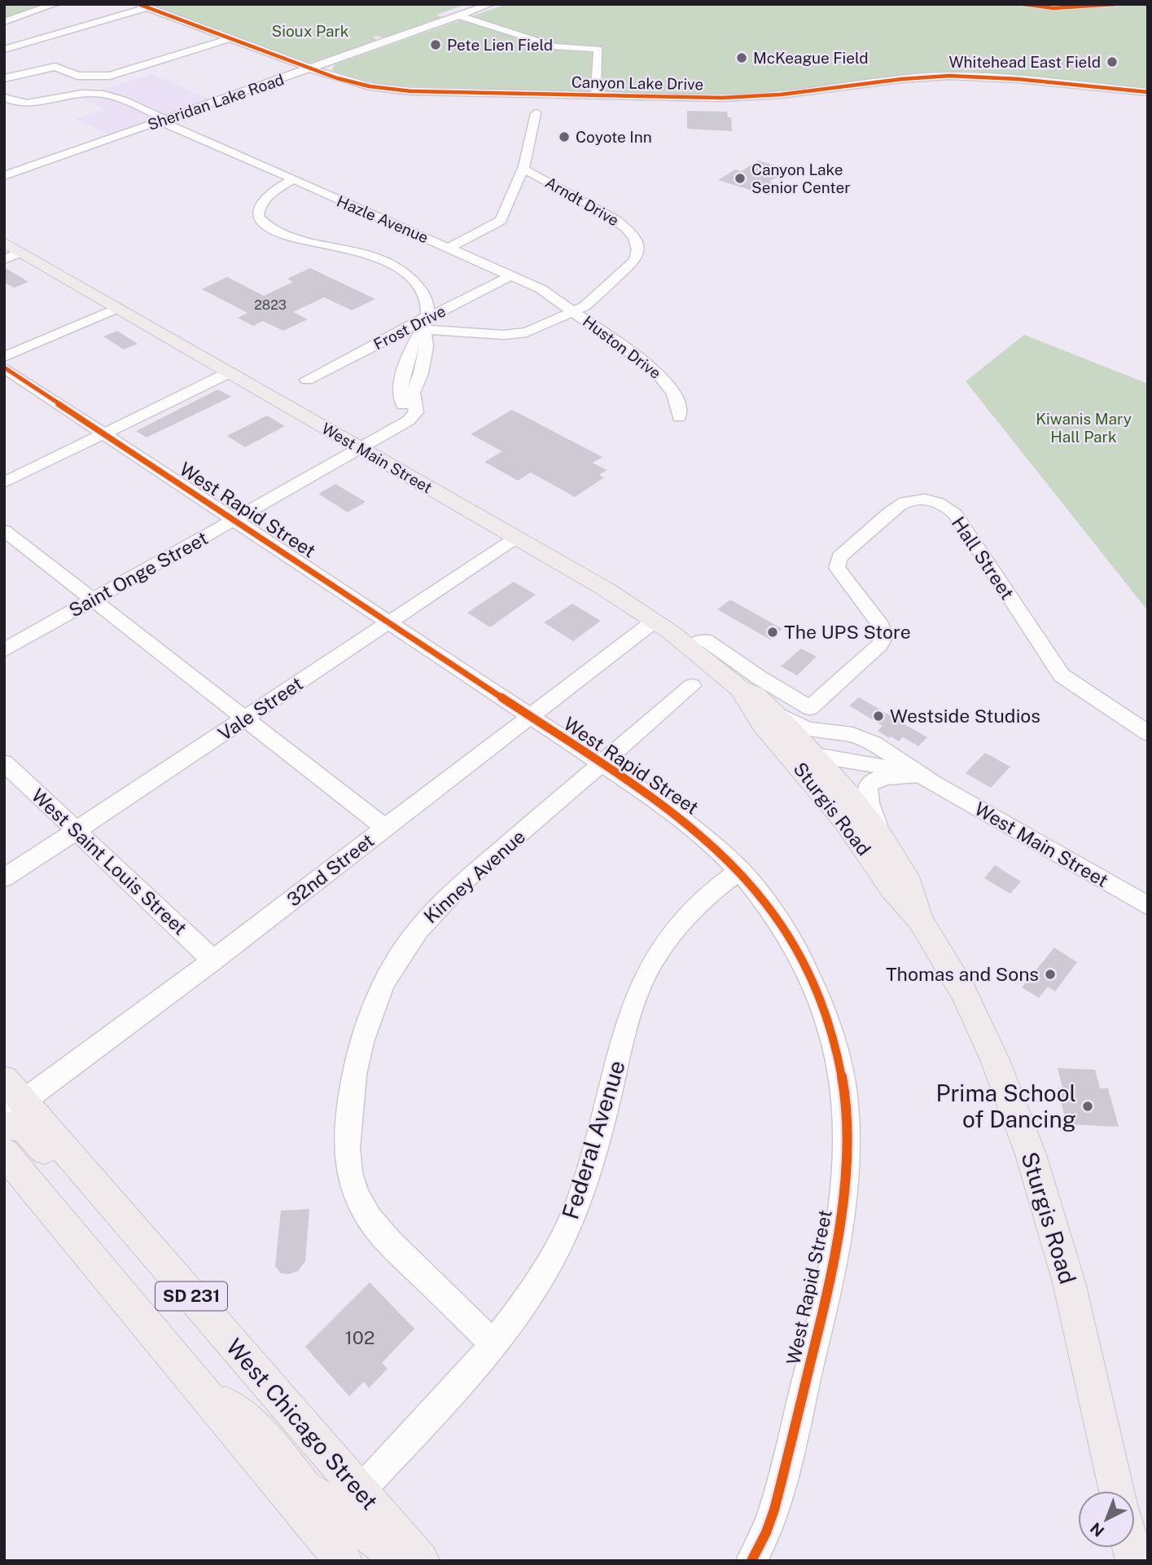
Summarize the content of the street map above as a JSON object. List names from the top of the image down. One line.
{"streets":{"main road":["West Main Street","Sturgis Road","SD 231","West Chicago Street"],"street":["Canyon Lake Drive","Sheridan Lake Road","Arndt Drive","Hazle Avenue","Frost Drive","Huston Drive","West Rapid Street","Hall Street","Saint Onge Street","Vale Street","West Saint Louis Street","32nd Street","Kinney Avenue","Federal Avenue"]},"crossings":[["Canyon Lake Drive","Sheridan Lake Road"],["Sheridan Lake Road","Hazle Avenue"],["Arndt Drive","Hazle Avenue"],["Arndt Drive","Huston Drive"],["Hazle Avenue","Frost Drive"],["Hazle Avenue","Huston Drive"],["Frost Drive","Saint Onge Street"],["West Main Street","Hall Street"],["West Main Street","Saint Onge Street"],["West Main Street","Vale Street"],["West Main Street","Sturgis Road"],["West Main Street","32nd Street"],["West Rapid Street","Saint Onge Street"],["West Rapid Street","Vale Street"],["West Rapid Street","32nd Street"],["West Rapid Street","Kinney Avenue"],["West Rapid Street","Federal Avenue"],["Vale Street","West Saint Louis Street"],["West Saint Louis Street","32nd Street"],["32nd Street","West Chicago Street"],["Kinney Avenue","Federal Avenue"],["Federal Avenue","SD 231"],["Federal Avenue","West Chicago Street"]],"parks":["Sioux Park","Kiwanis Mary Hall Park"],"places":["Pete Lien Field","McKeague Field","Whitehead East Field","Coyote Inn","Canyon Lake Senior Center","The UPS Store","Westside Studios","Thomas and Sons","Prima School of Dancing"],"house_numbers":["2823","102"],"north":"bottom left"}
